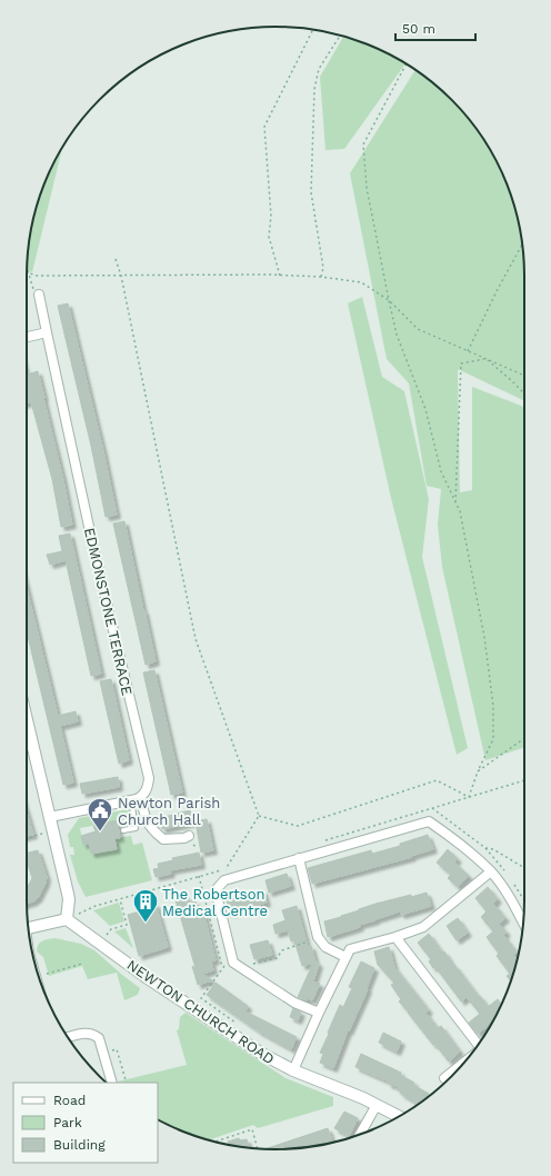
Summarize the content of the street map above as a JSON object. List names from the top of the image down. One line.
{"streets":{"street":["EDMONSTONE TERRACE","NEWTON CHURCH ROAD"]},"places":{"public building":["Newton Parish Church Hall"],"building":["The Robertson Medical Centre"]},"legend":["Road","Park","Building"],"scale_bar":"50 m"}
